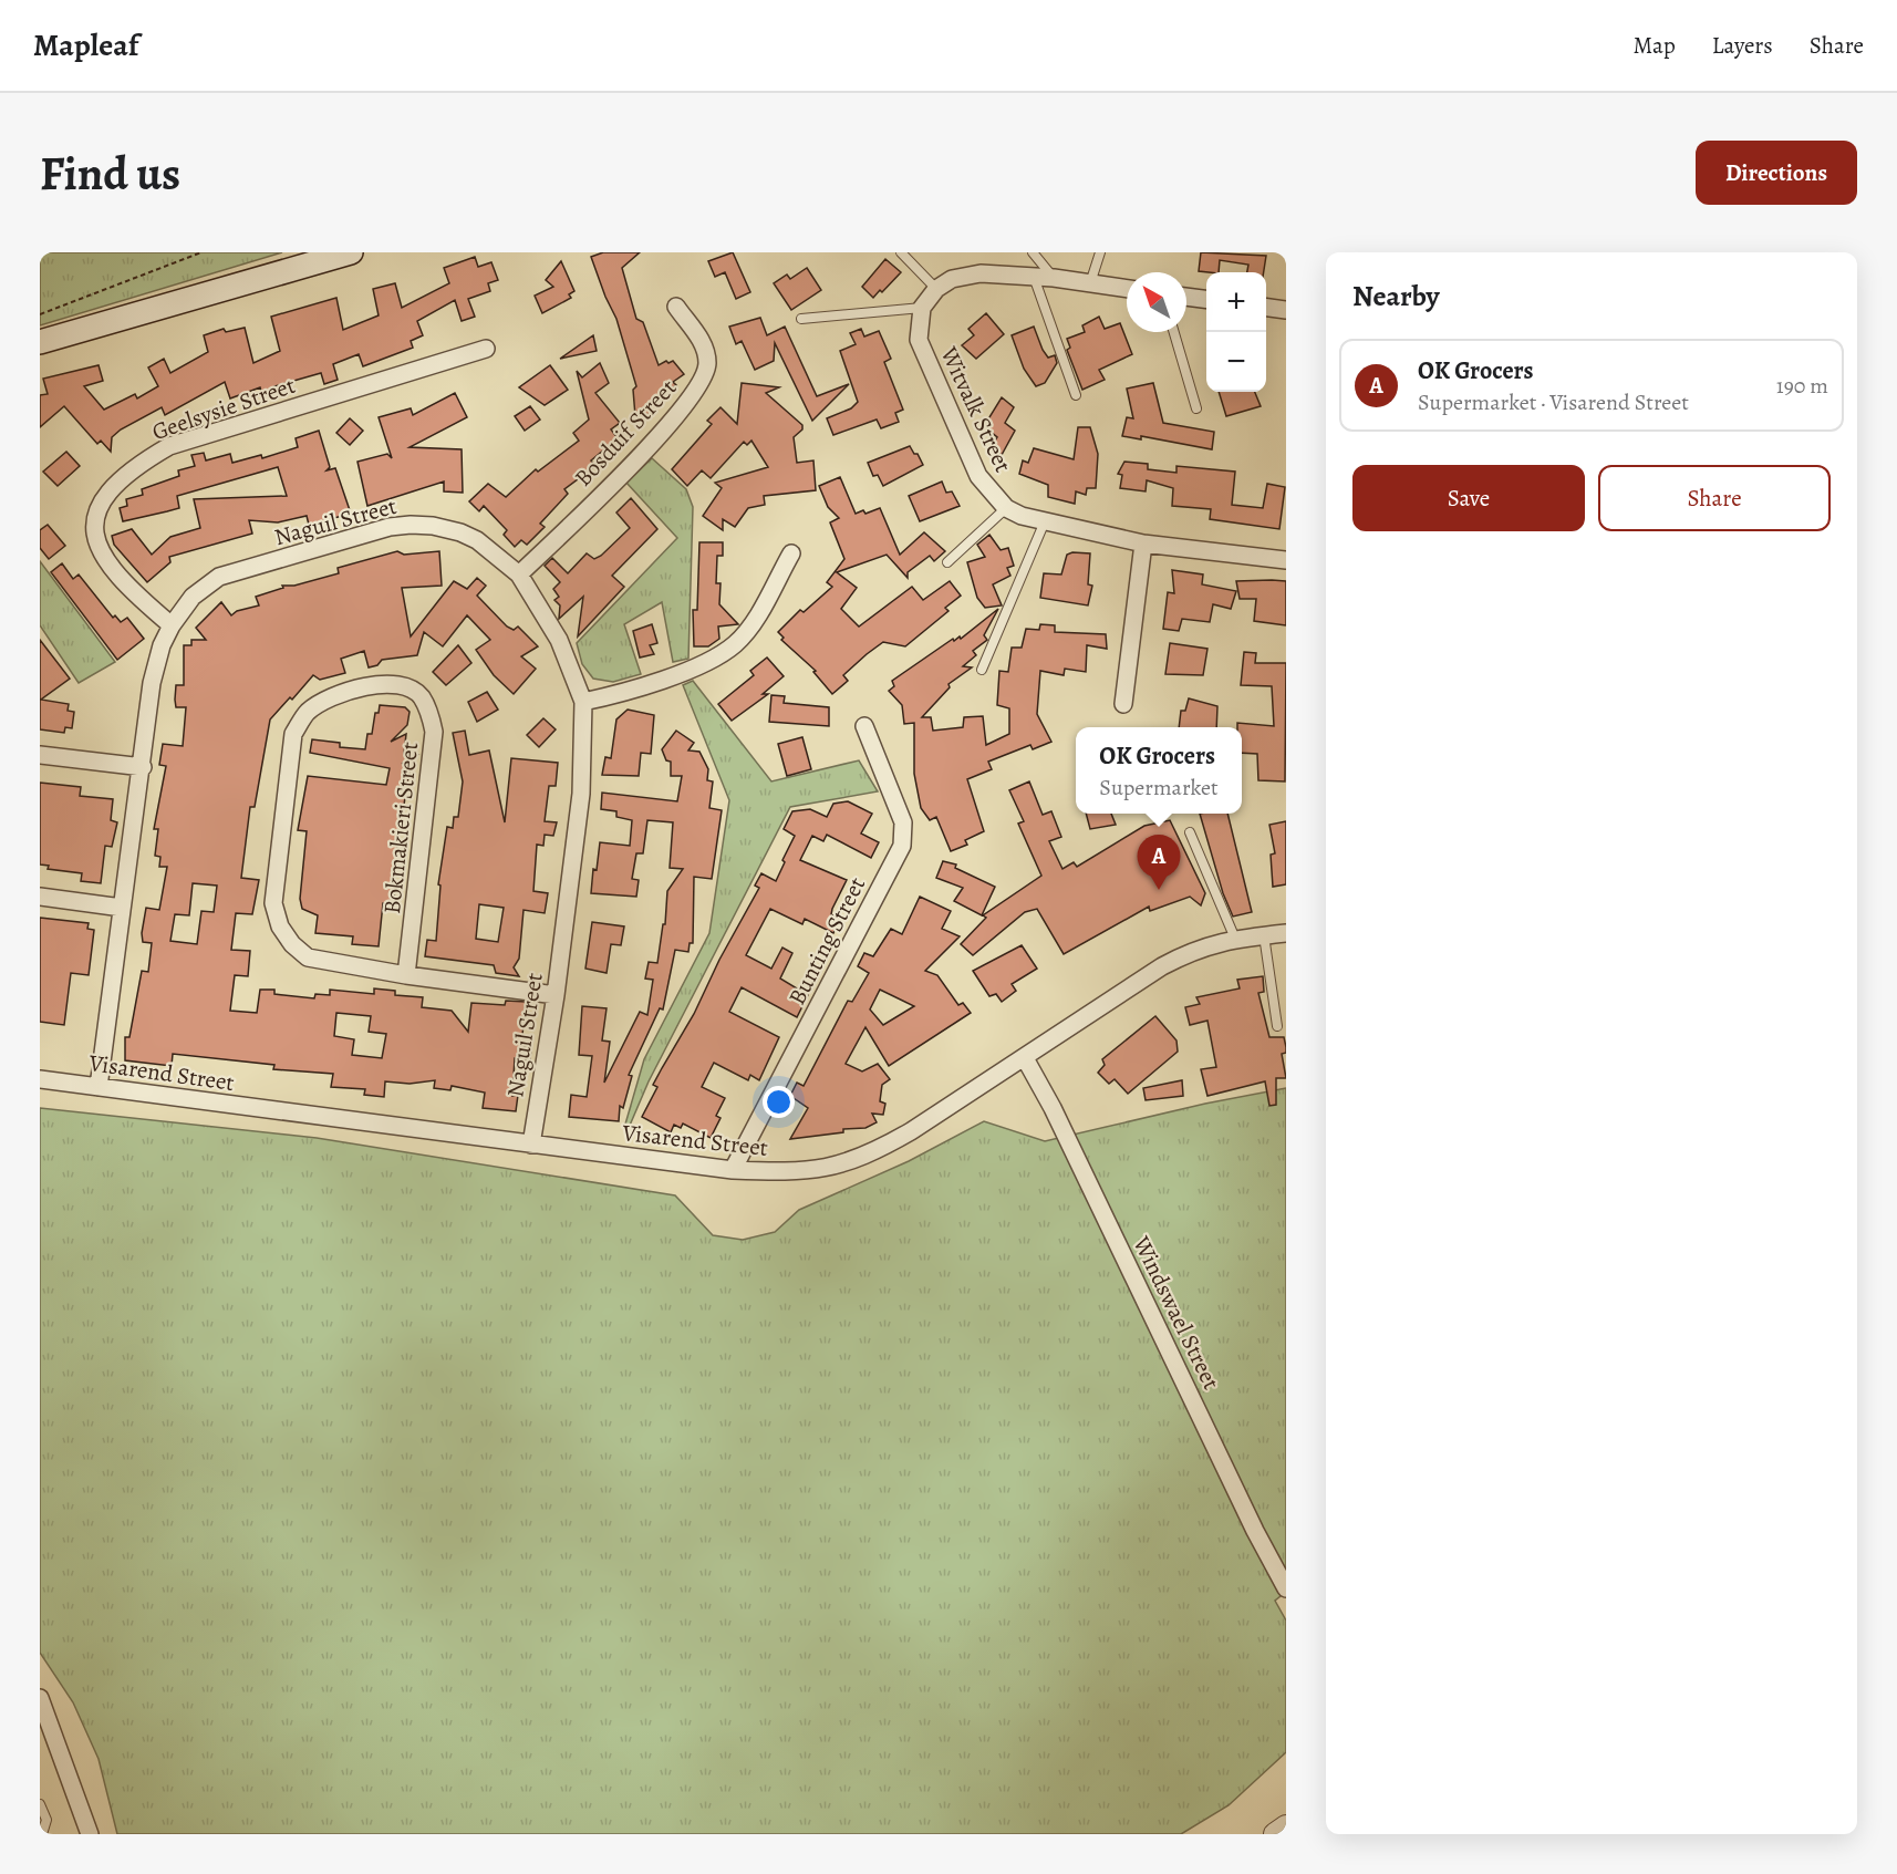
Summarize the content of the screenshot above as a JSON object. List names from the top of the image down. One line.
{"streets":{"street":["Geelsysie Street","Witvalk Street","Bosduif Street","Naguil Street","Bokmakieri Street","Bunting Street","Visarend Street","Windswael Street"]},"crossings":[["Geelsysie Street","Naguil Street"],["Bosduif Street","Naguil Street"],["Naguil Street","Bokmakieri Street"],["Naguil Street","Visarend Street"],["Bunting Street","Visarend Street"],["Visarend Street","Windswael Street"]],"north":"top left","page":{"header":"Mapleaf","nav":["Map","Layers","Share"],"buttons":["Directions",["Save","Share"]],"title":"Find us","heading":"Nearby","map_buttons":["+","−"],"list":[{"mark":"A","name":"OK Grocers","note":"Supermarket · Visarend Street","value":"190 m"}],"popup":["OK Grocers","Supermarket"],"pins":"A"}}
